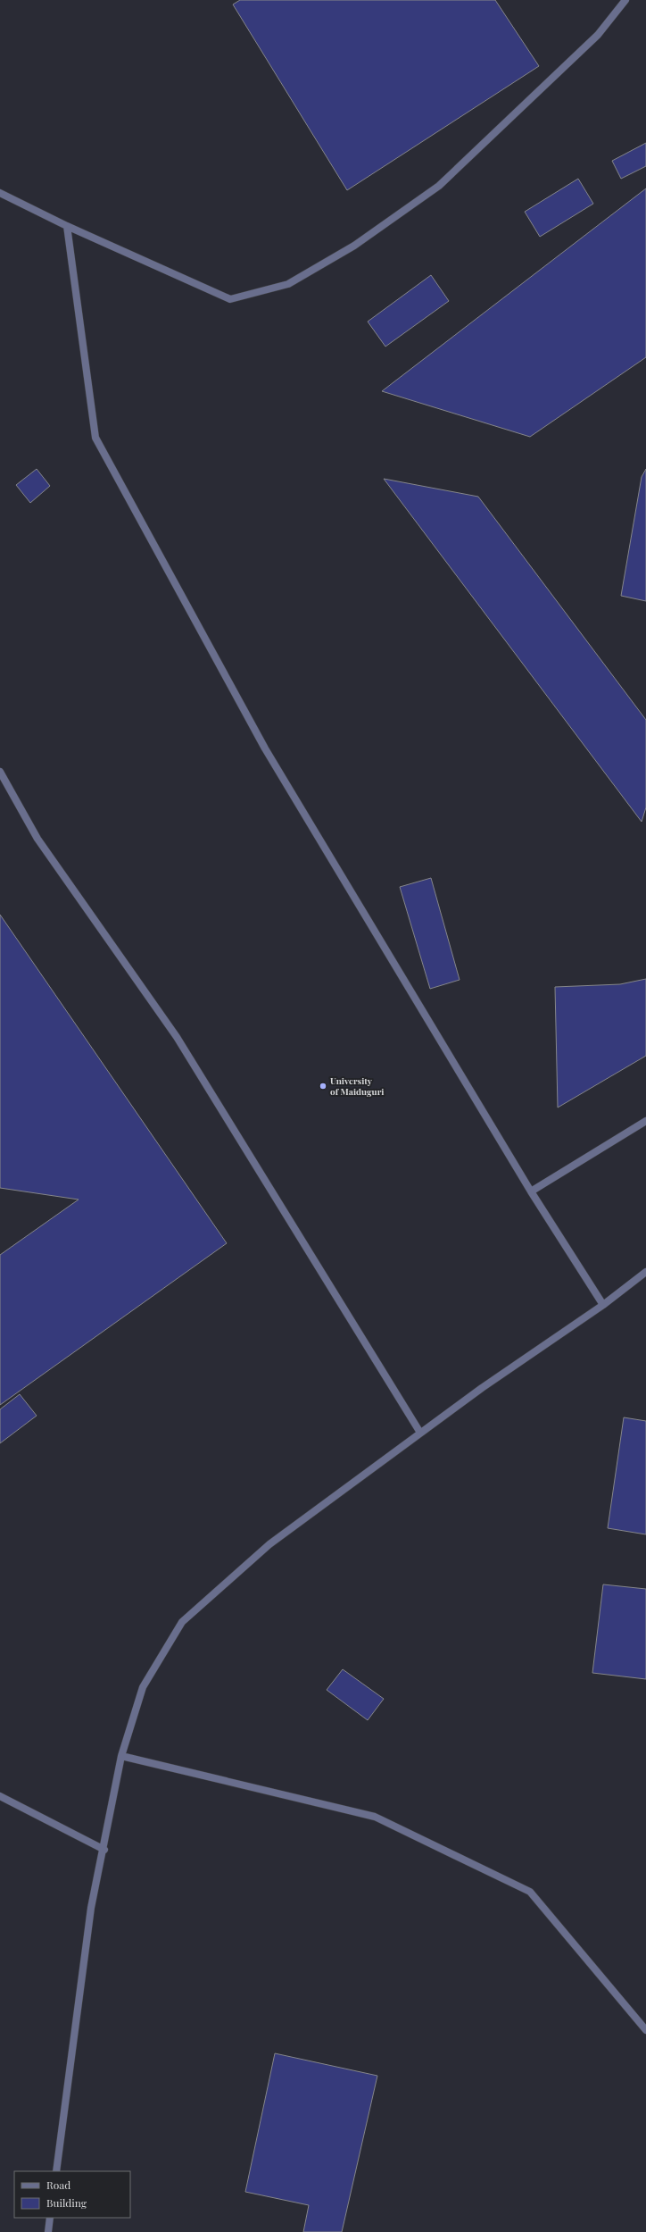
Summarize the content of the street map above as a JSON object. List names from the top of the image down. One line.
{"places":["University of Maiduguri"],"legend":["Road","Building"]}
